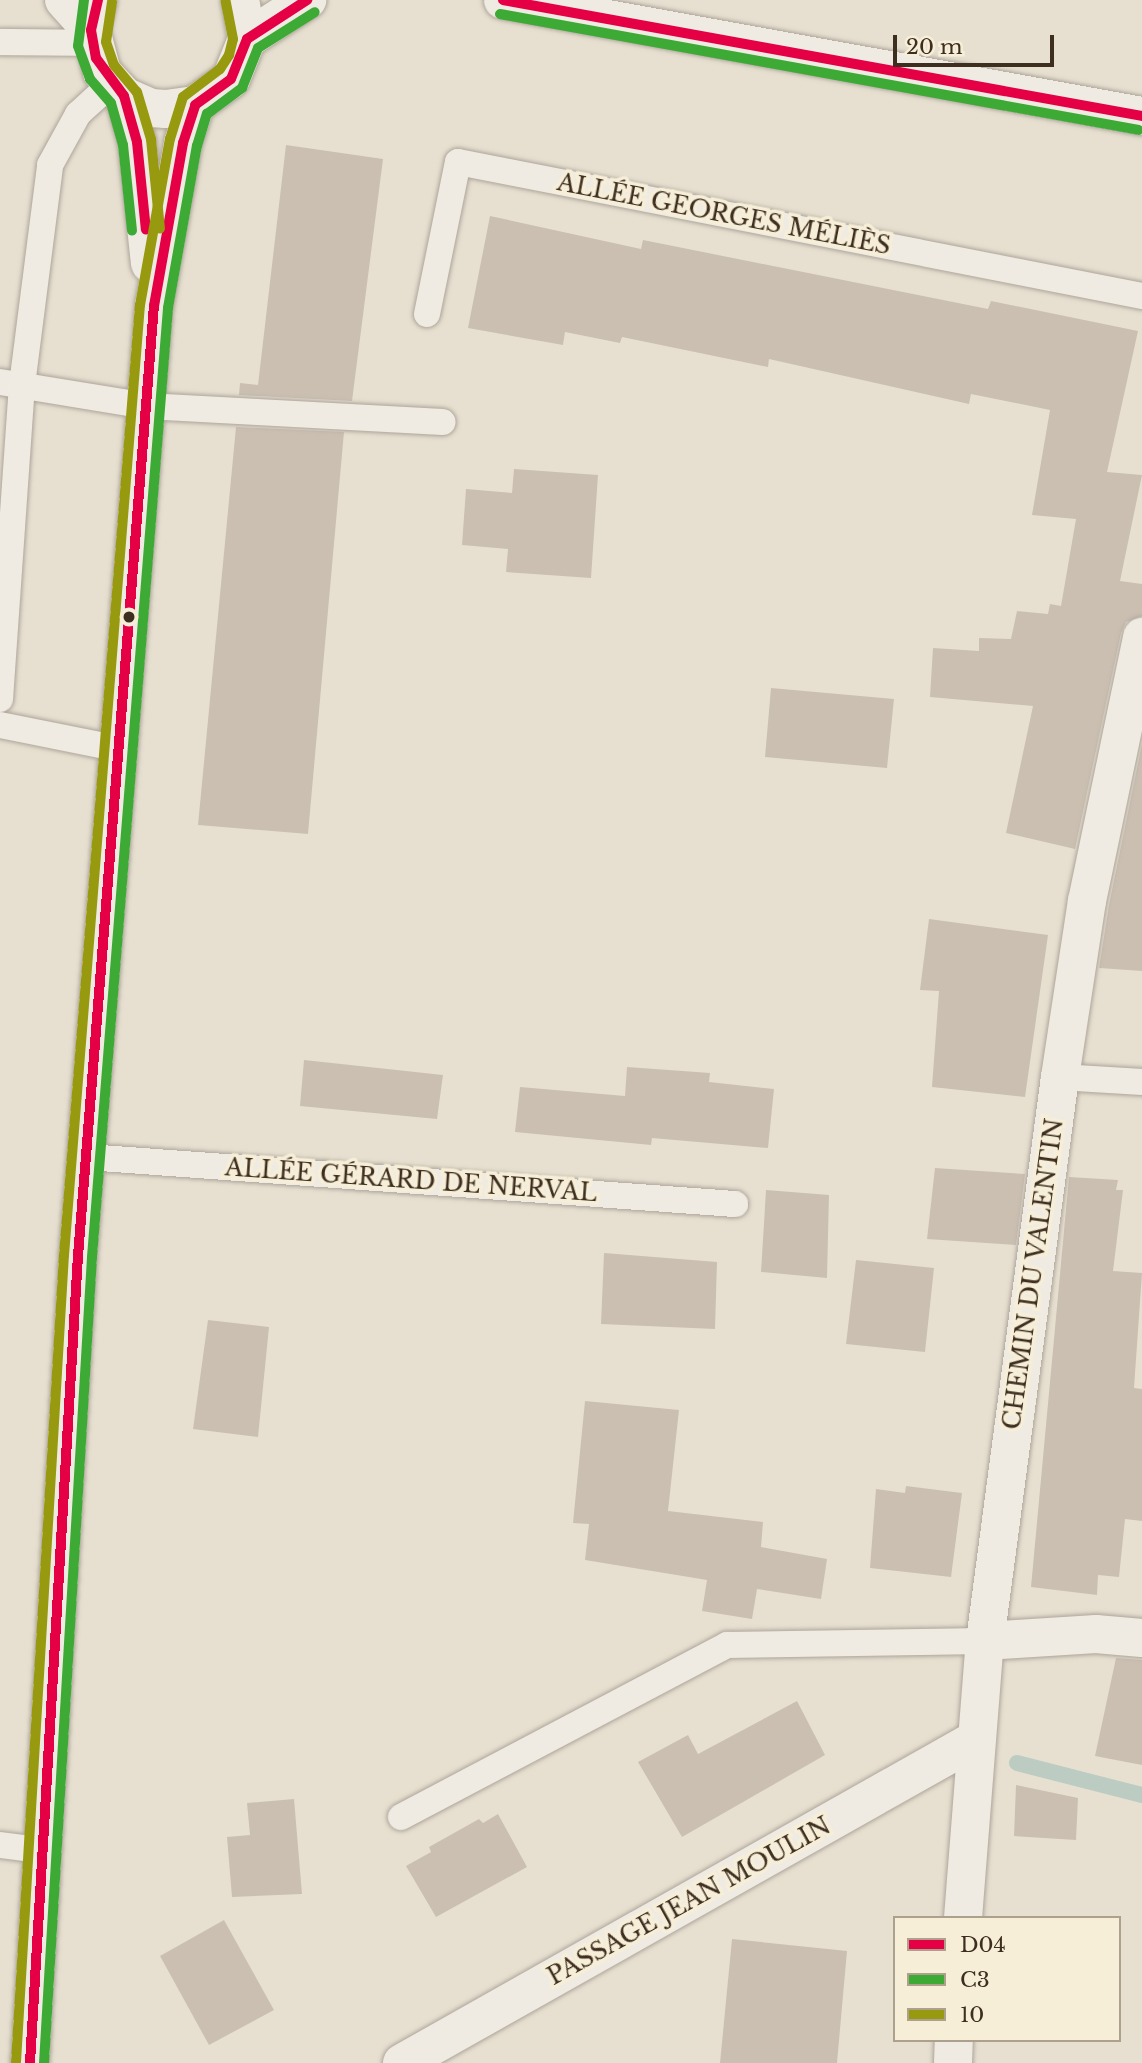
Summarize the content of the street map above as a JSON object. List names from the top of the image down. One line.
{"streets":{"street":["CHEMIN DU VALENTIN","PASSAGE JEAN MOULIN"],"lane":["ALLÉE GEORGES MÉLIÈS","ALLÉE GÉRARD DE NERVAL"]},"crossings":[["CHEMIN DU VALENTIN","PASSAGE JEAN MOULIN"]],"lines":["transit line D04","transit line C3","transit line 10"],"legend":["D04","C3","10"],"scale_bar":"20 m"}
